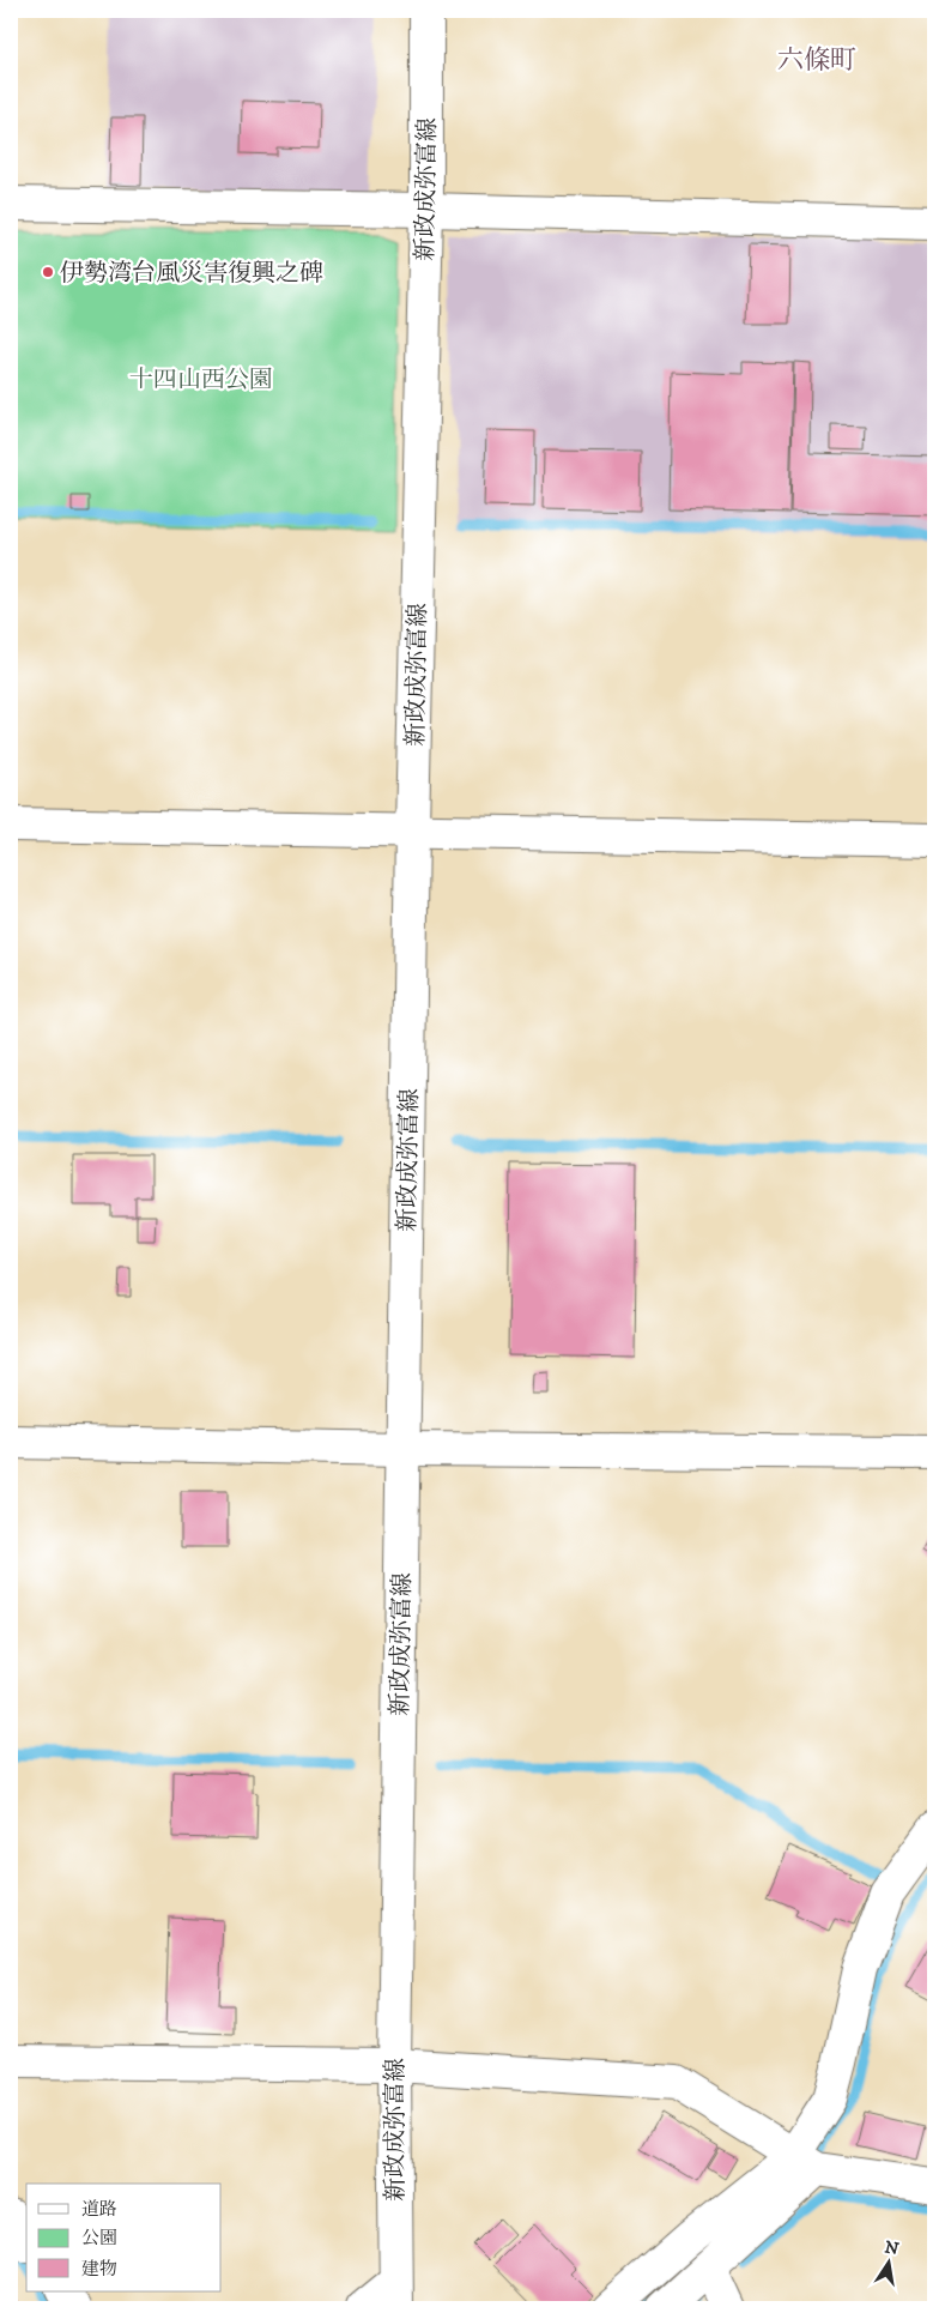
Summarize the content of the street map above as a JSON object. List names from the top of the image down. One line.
{"streets":{"street":["新政成弥富線"]},"districts":["六條町"],"parks":["十四山西公園"],"places":["伊勢湾台風災害復興之碑"],"legend":["道路","公園","建物"],"north":"top"}
